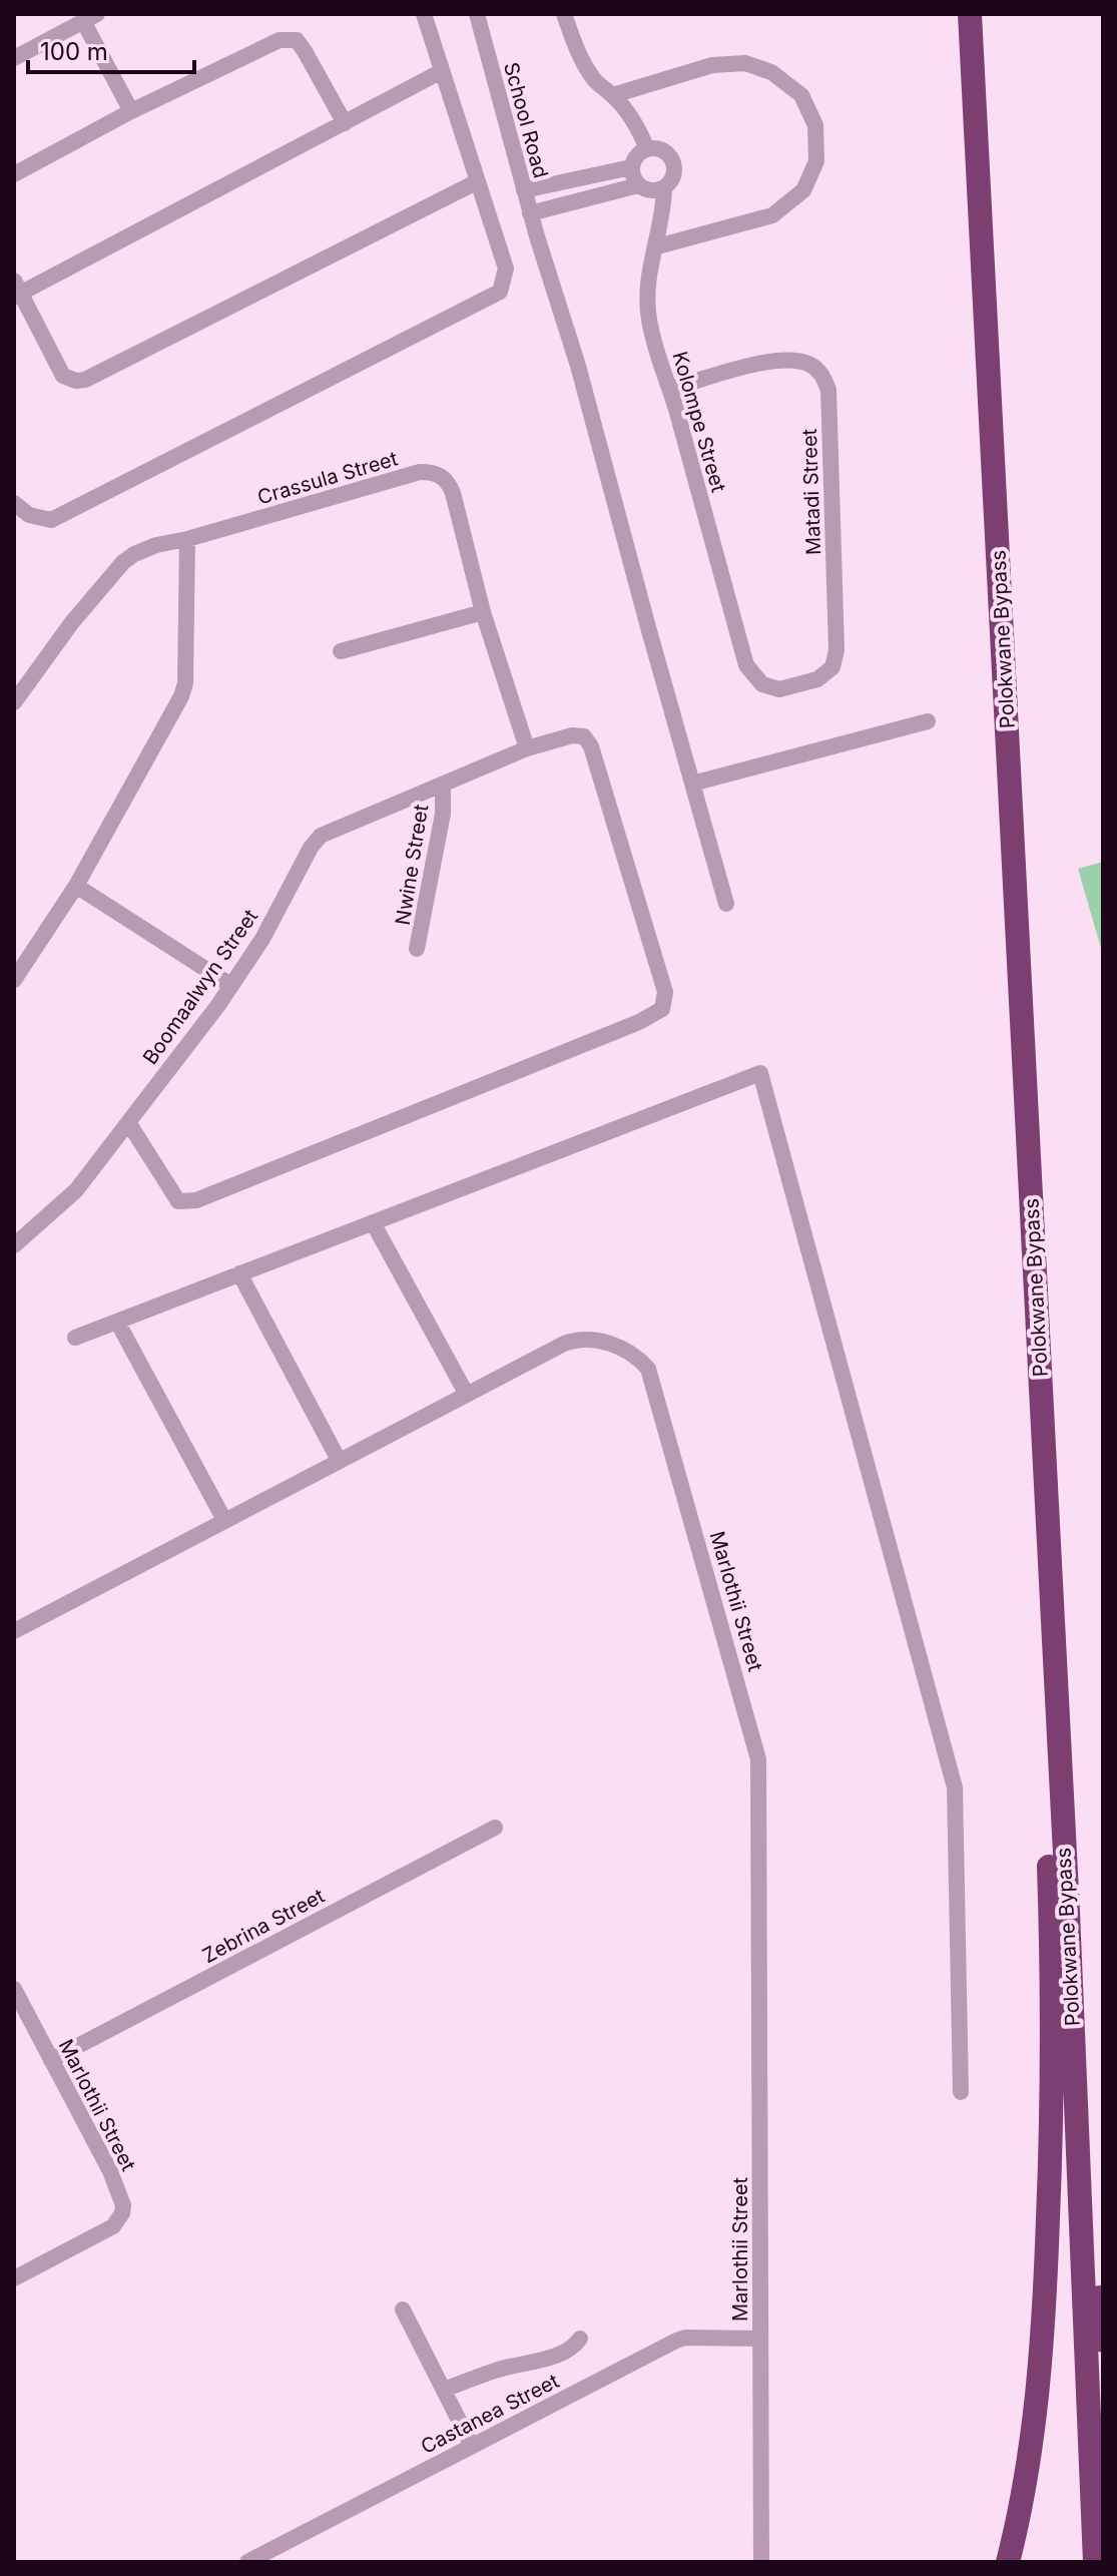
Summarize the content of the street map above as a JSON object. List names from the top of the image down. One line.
{"streets":{"highway":["Polokwane Bypass"],"street":["School Road","Kolompe Street","Crassula Street","Matadi Street","Nwine Street","Boomaalwyn Street","Marlothii Street","Zebrina Street","Castanea Street"]},"crossings":[["Kolompe Street","Matadi Street"],["Crassula Street","Boomaalwyn Street"],["Nwine Street","Boomaalwyn Street"],["Marlothii Street","Zebrina Street"],["Marlothii Street","Castanea Street"]],"scale_bar":"100 m"}
